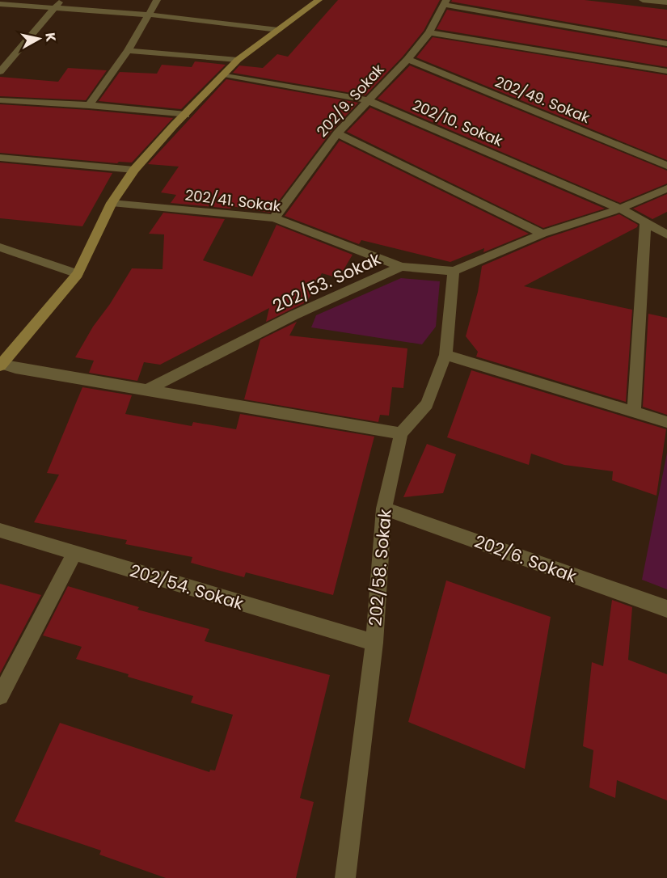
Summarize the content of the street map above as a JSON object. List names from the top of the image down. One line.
{"streets":{"street":["202/49. Sokak","202/9. Sokak","202/10. Sokak","202/41. Sokak","202/53. Sokak","202/6. Sokak","202/58. Sokak","202/54. Sokak"]},"crossings":[["202/49. Sokak","202/9. Sokak"],["202/9. Sokak","202/10. Sokak"],["202/9. Sokak","202/41. Sokak"],["202/10. Sokak","202/53. Sokak"],["202/41. Sokak","202/53. Sokak"],["202/53. Sokak","202/58. Sokak"],["202/6. Sokak","202/58. Sokak"],["202/58. Sokak","202/54. Sokak"]],"north":"right"}
